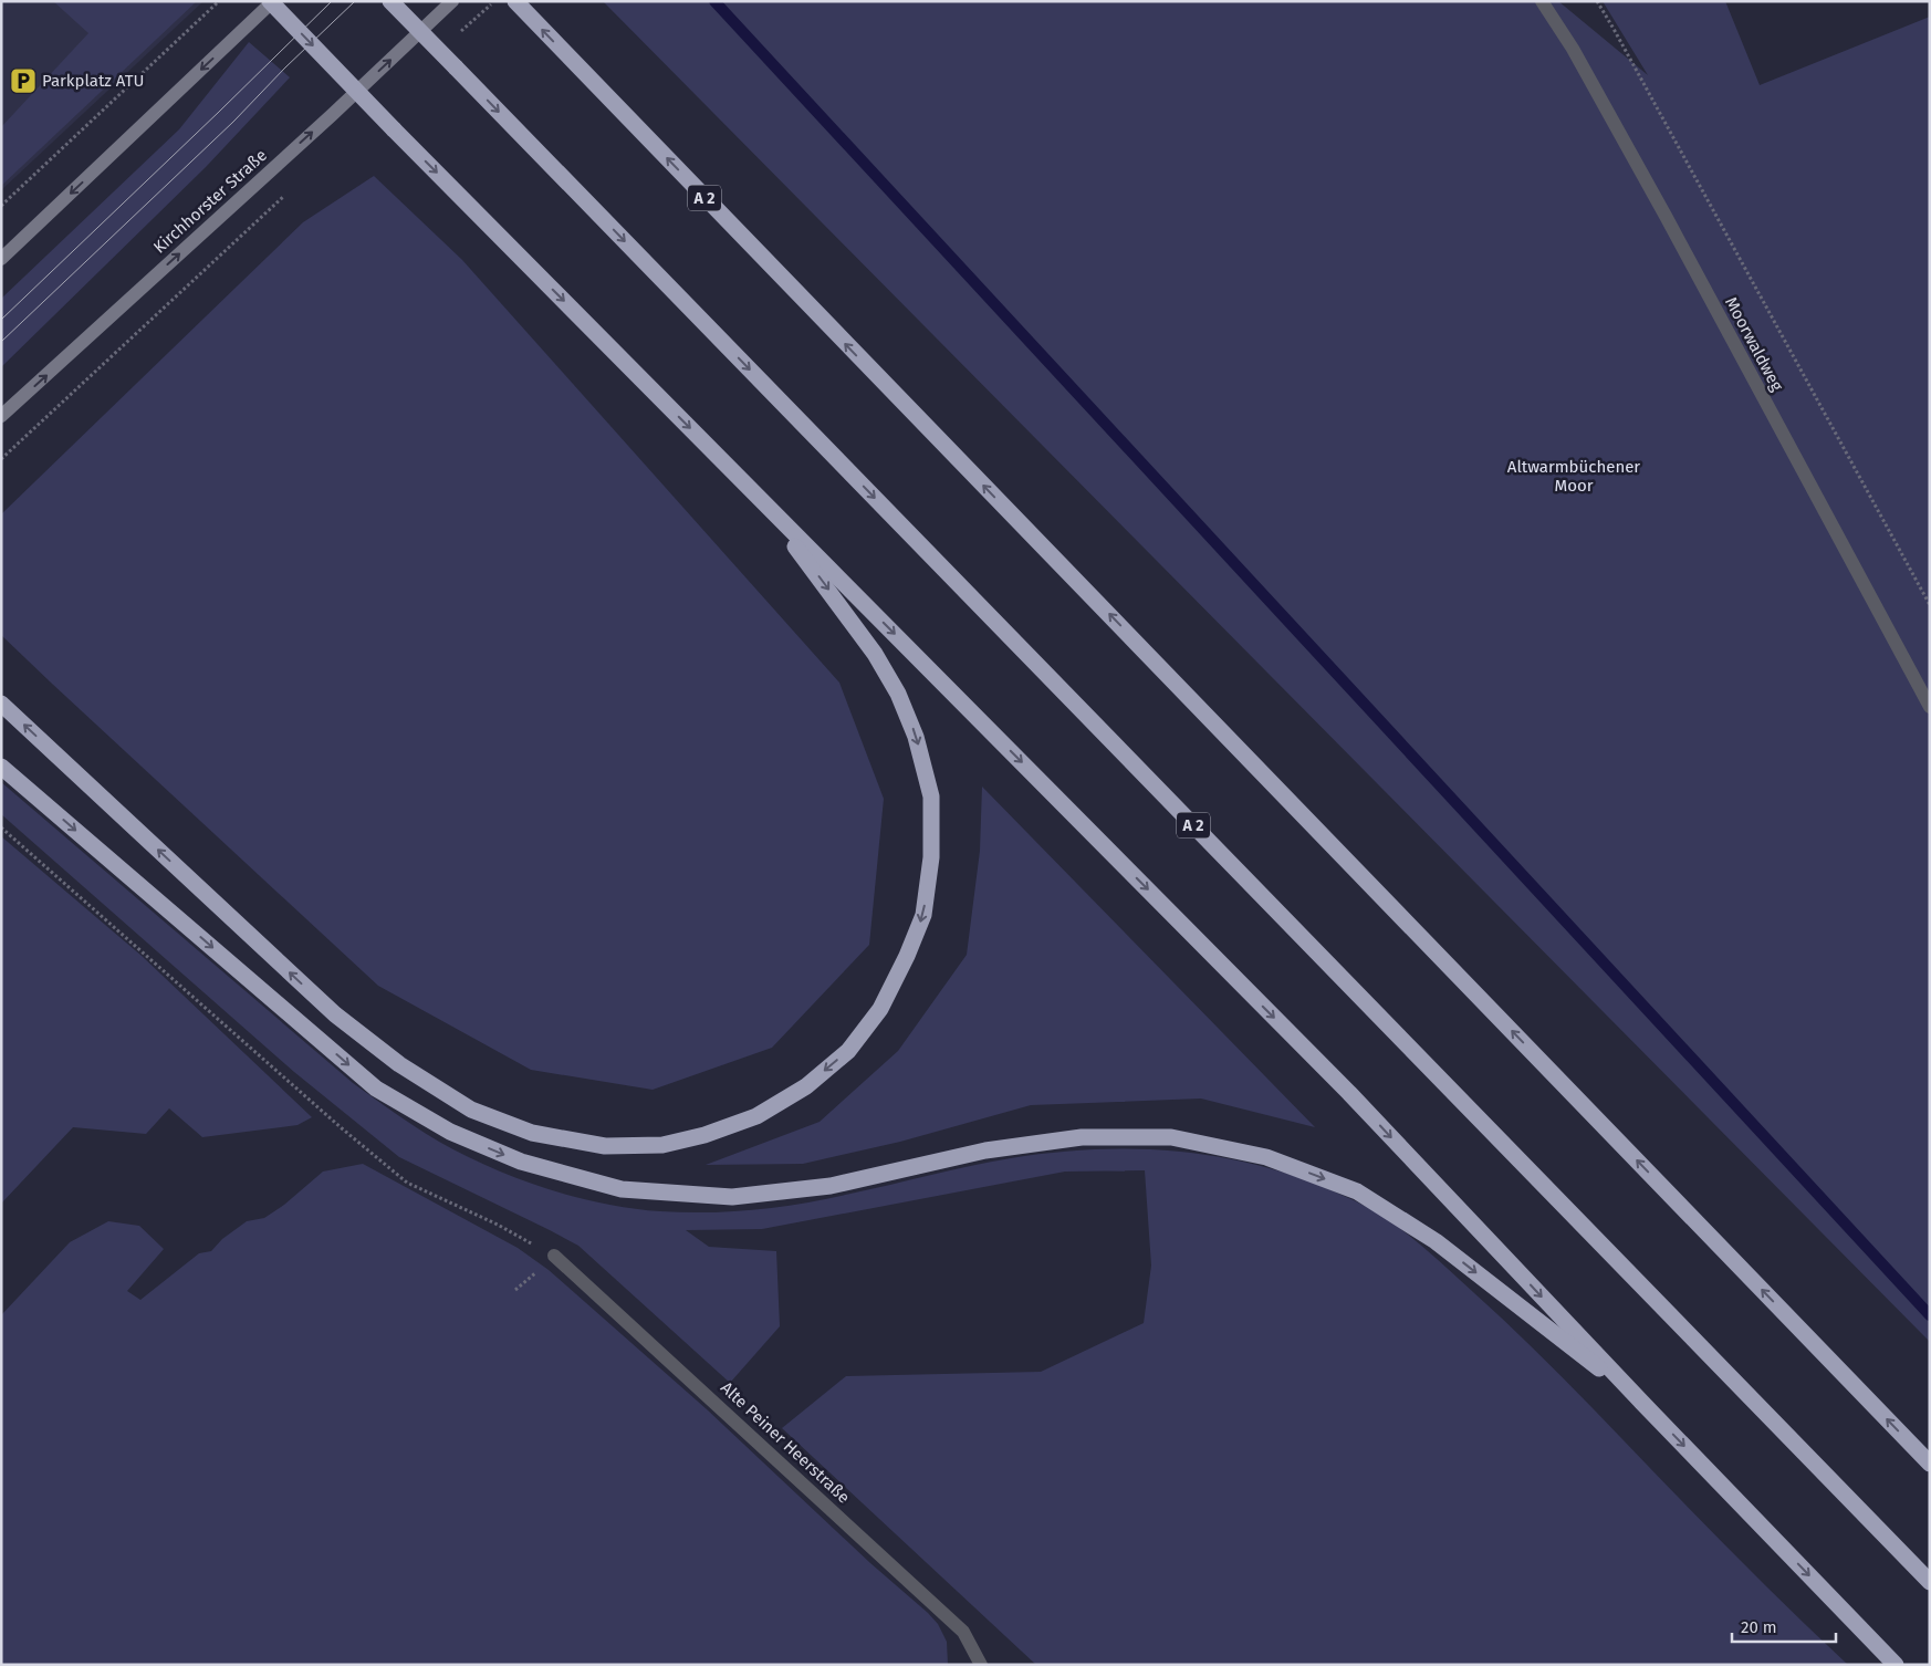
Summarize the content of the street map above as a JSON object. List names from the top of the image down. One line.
{"streets":{"highway":["A 2"],"main road":["Kirchhorster Straße"],"street":["Moorwaldweg","Alte Peiner Heerstraße"]},"parks":["Altwarmbüchener Moor"],"places":{"parking":["Parkplatz ATU"]},"scale_bar":"20 m"}
